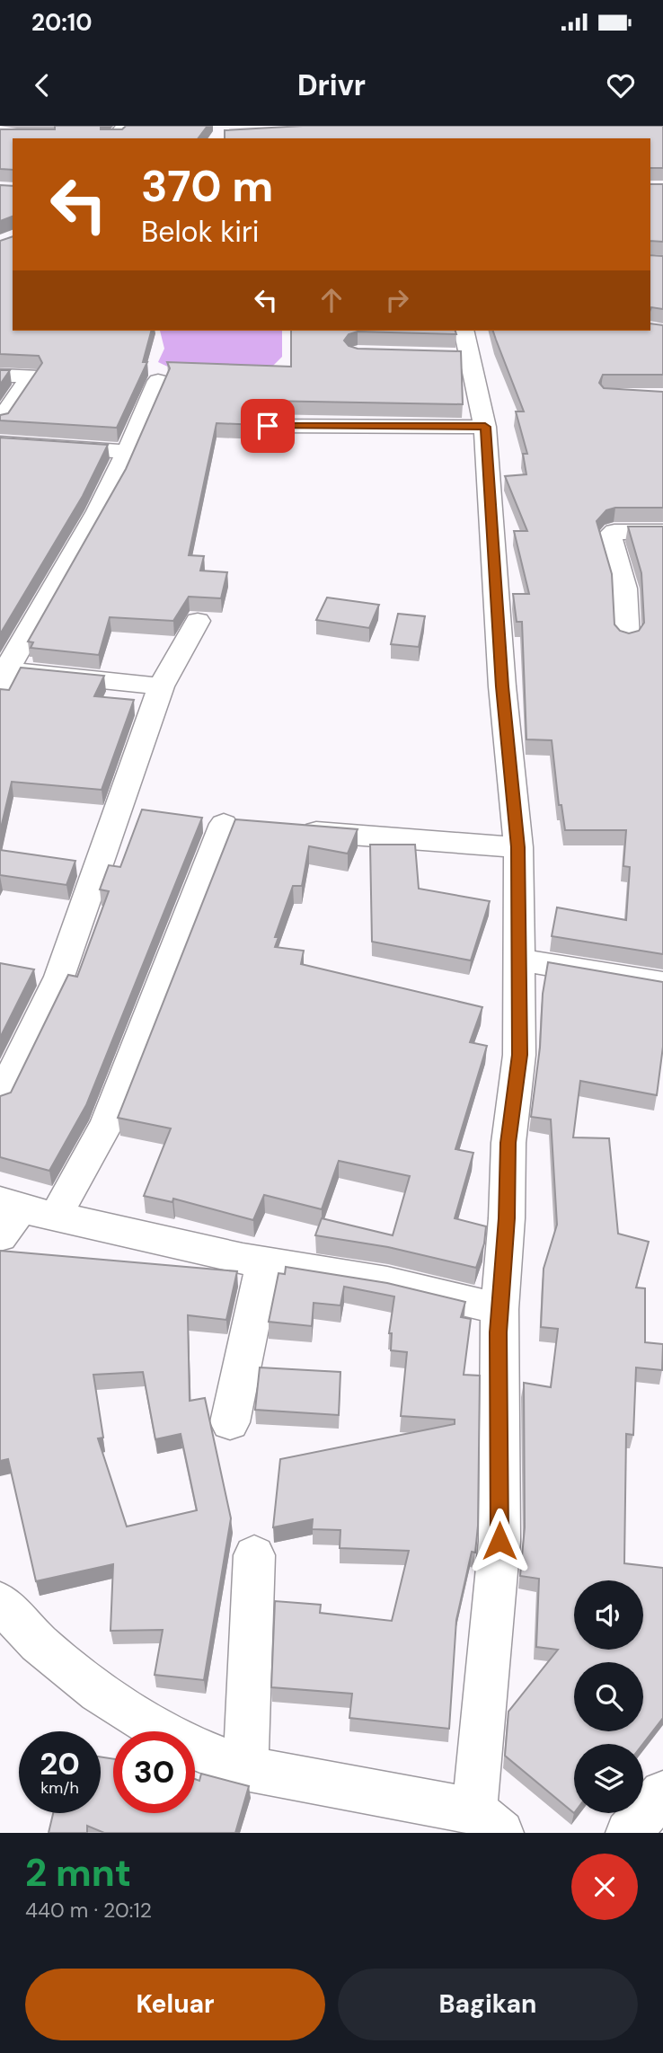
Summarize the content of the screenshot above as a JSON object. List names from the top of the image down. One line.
{"page":{"status":"20:10","header":"Drivr","turn":["370 m","Belok kiri"],"speed":"20 km/h","limit":"30","heading":["2 mnt","440 m · 20:12"],"buttons":["Keluar","Bagikan"]}}
